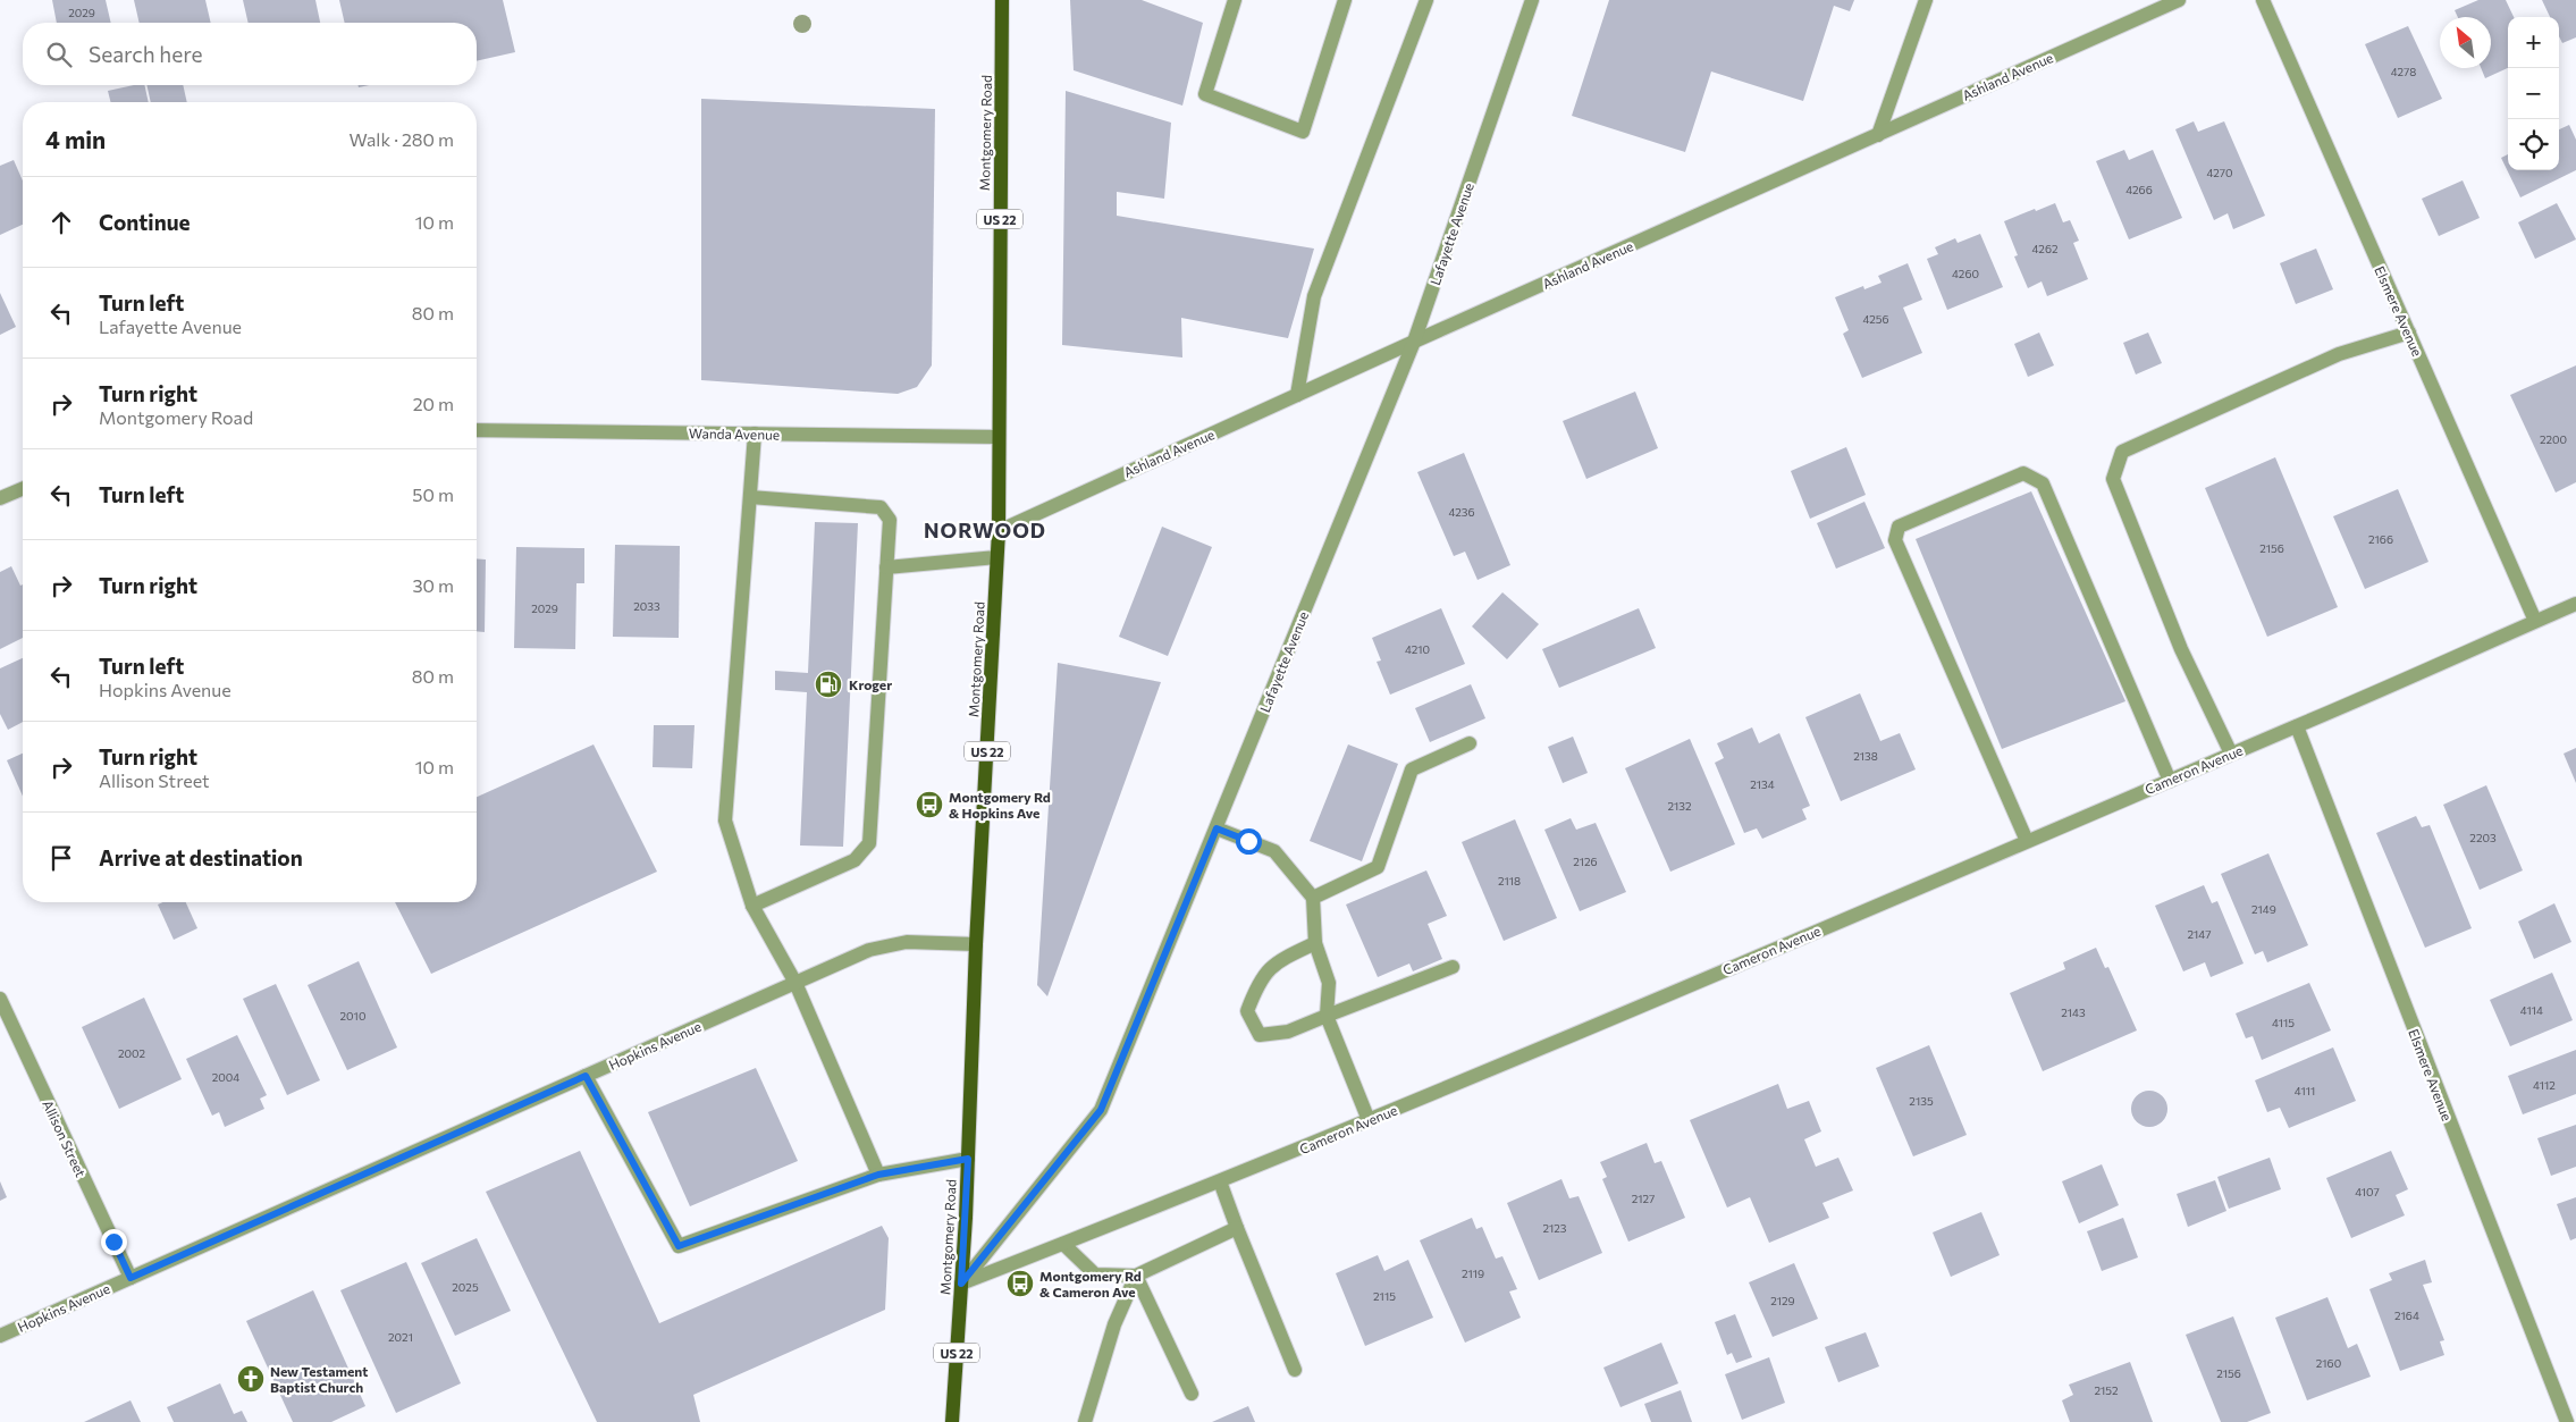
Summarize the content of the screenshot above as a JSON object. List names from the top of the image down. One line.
{"streets":{"main road":["Montgomery Road","US 22"],"street":["Ashland Avenue","Lafayette Avenue","Elsmere Avenue","Wanda Avenue","Cameron Avenue","Hopkins Avenue","Allison Street"]},"crossings":[["Ashland Avenue","Montgomery Road"],["Ashland Avenue","Lafayette Avenue"],["Montgomery Road","Lafayette Avenue"],["Montgomery Road","Wanda Avenue"],["Montgomery Road","Cameron Avenue"],["Montgomery Road","Hopkins Avenue"],["Lafayette Avenue","Cameron Avenue"],["Elsmere Avenue","Cameron Avenue"],["Hopkins Avenue","Allison Street"]],"districts":["NORWOOD"],"places":{"fuel station":["Kroger"],"bus stop":["Montgomery Rd & Hopkins Ave","Montgomery Rd & Cameron Ave"],"church":["New Testament Baptist Church"]},"house_numbers":["2029","4278","4270","4266","4262","4260","4256","2200","4236","2166","2156","2033","2029","4210","2138","2134","2132","2203","2126","2118","2149","2147","4114","2143","2010","4115","2002","2004","4112","4111","2135","4107","2127","2123","2119","2025","2115","2129","2164","2021","2160","2156","2152"],"north":"top left","page":{"map_buttons":["+","−"],"search":"Search here","heading":["4 min","Walk · 280 m"],"list":[["Continue","10 m"],["Turn left","Lafayette Avenue","80 m"],["Turn right","Montgomery Road","20 m"],["Turn left","50 m"],["Turn right","30 m"],["Turn left","Hopkins Avenue","80 m"],["Turn right","Allison Street","10 m"],"Arrive at destination"]}}
